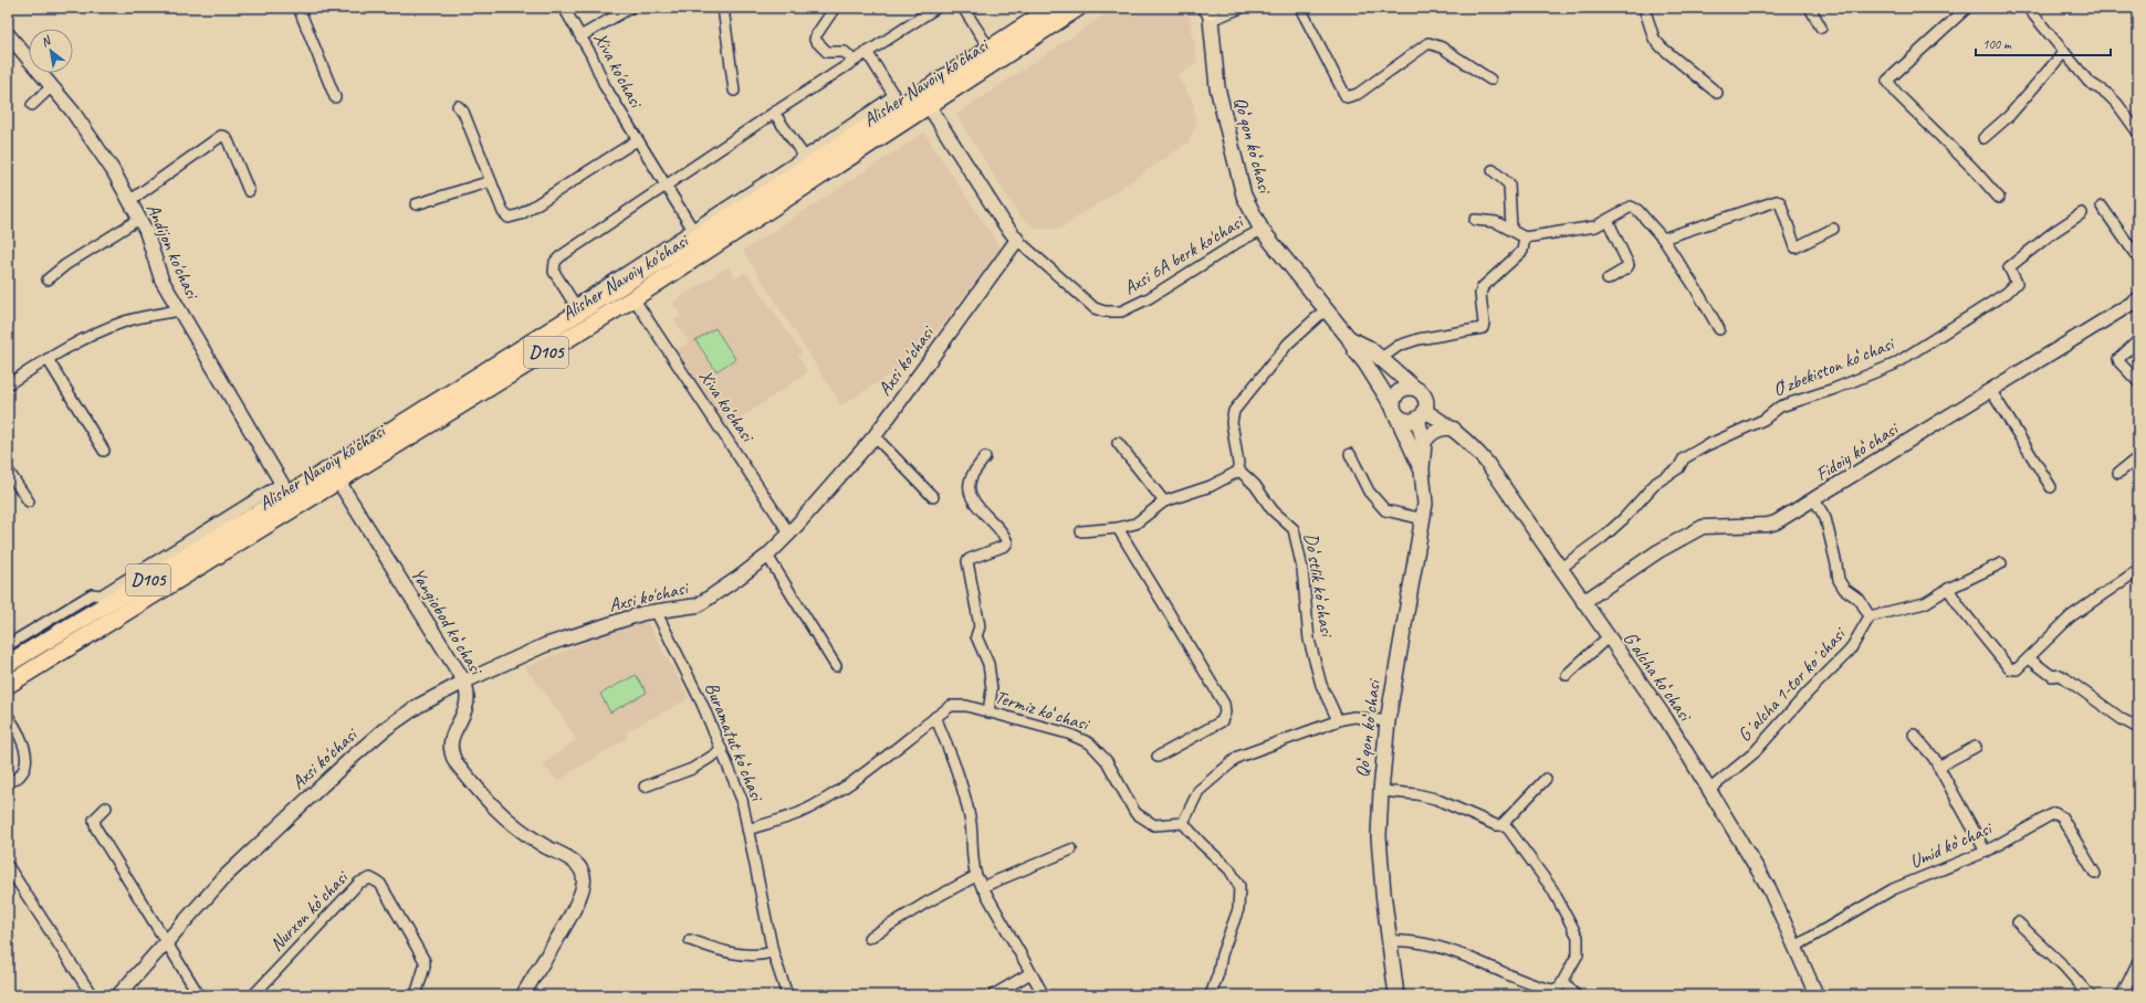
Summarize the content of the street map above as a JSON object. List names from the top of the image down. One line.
{"streets":{"main road":["Alisher Navoiy ko'chasi","Qoʻqon koʻchasi","D105"],"street":["Xiva ko'chasi","Andijon ko'chasi","Axsi 6А berk ko'chasi","Axsi ko'chasi","Oʻzbekiston koʻchasi","Fidoiy koʻchasi","Doʻstlik koʻchasi","Yangiobod koʻchasi","Gʻalcha koʻchasi","Gʼalcha 1-tor koʼchasi","Termiz koʻchasi","Buramatut koʻchasi","Umid koʻchasi","Nurxon koʻchasi"]},"crossings":[["Xiva ko'chasi","Alisher Navoiy ko'chasi"],["Xiva ko'chasi","Axsi ko'chasi"],["Alisher Navoiy ko'chasi","Andijon ko'chasi"],["Alisher Navoiy ko'chasi","Yangiobod koʻchasi"],["Qoʻqon koʻchasi","Axsi 6А berk ko'chasi"],["Qoʻqon koʻchasi","Gʻalcha koʻchasi"],["Axsi 6А berk ko'chasi","Axsi ko'chasi"],["Axsi ko'chasi","Yangiobod koʻchasi"],["Axsi ko'chasi","Buramatut koʻchasi"],["Oʻzbekiston koʻchasi","Gʻalcha koʻchasi"],["Fidoiy koʻchasi","Gʻalcha koʻchasi"],["Gʻalcha koʻchasi","Gʼalcha 1-tor koʼchasi"],["Gʻalcha koʻchasi","Umid koʻchasi"],["Termiz koʻchasi","Buramatut koʻchasi"]],"scale_bar":"100 m","north":"top left"}
